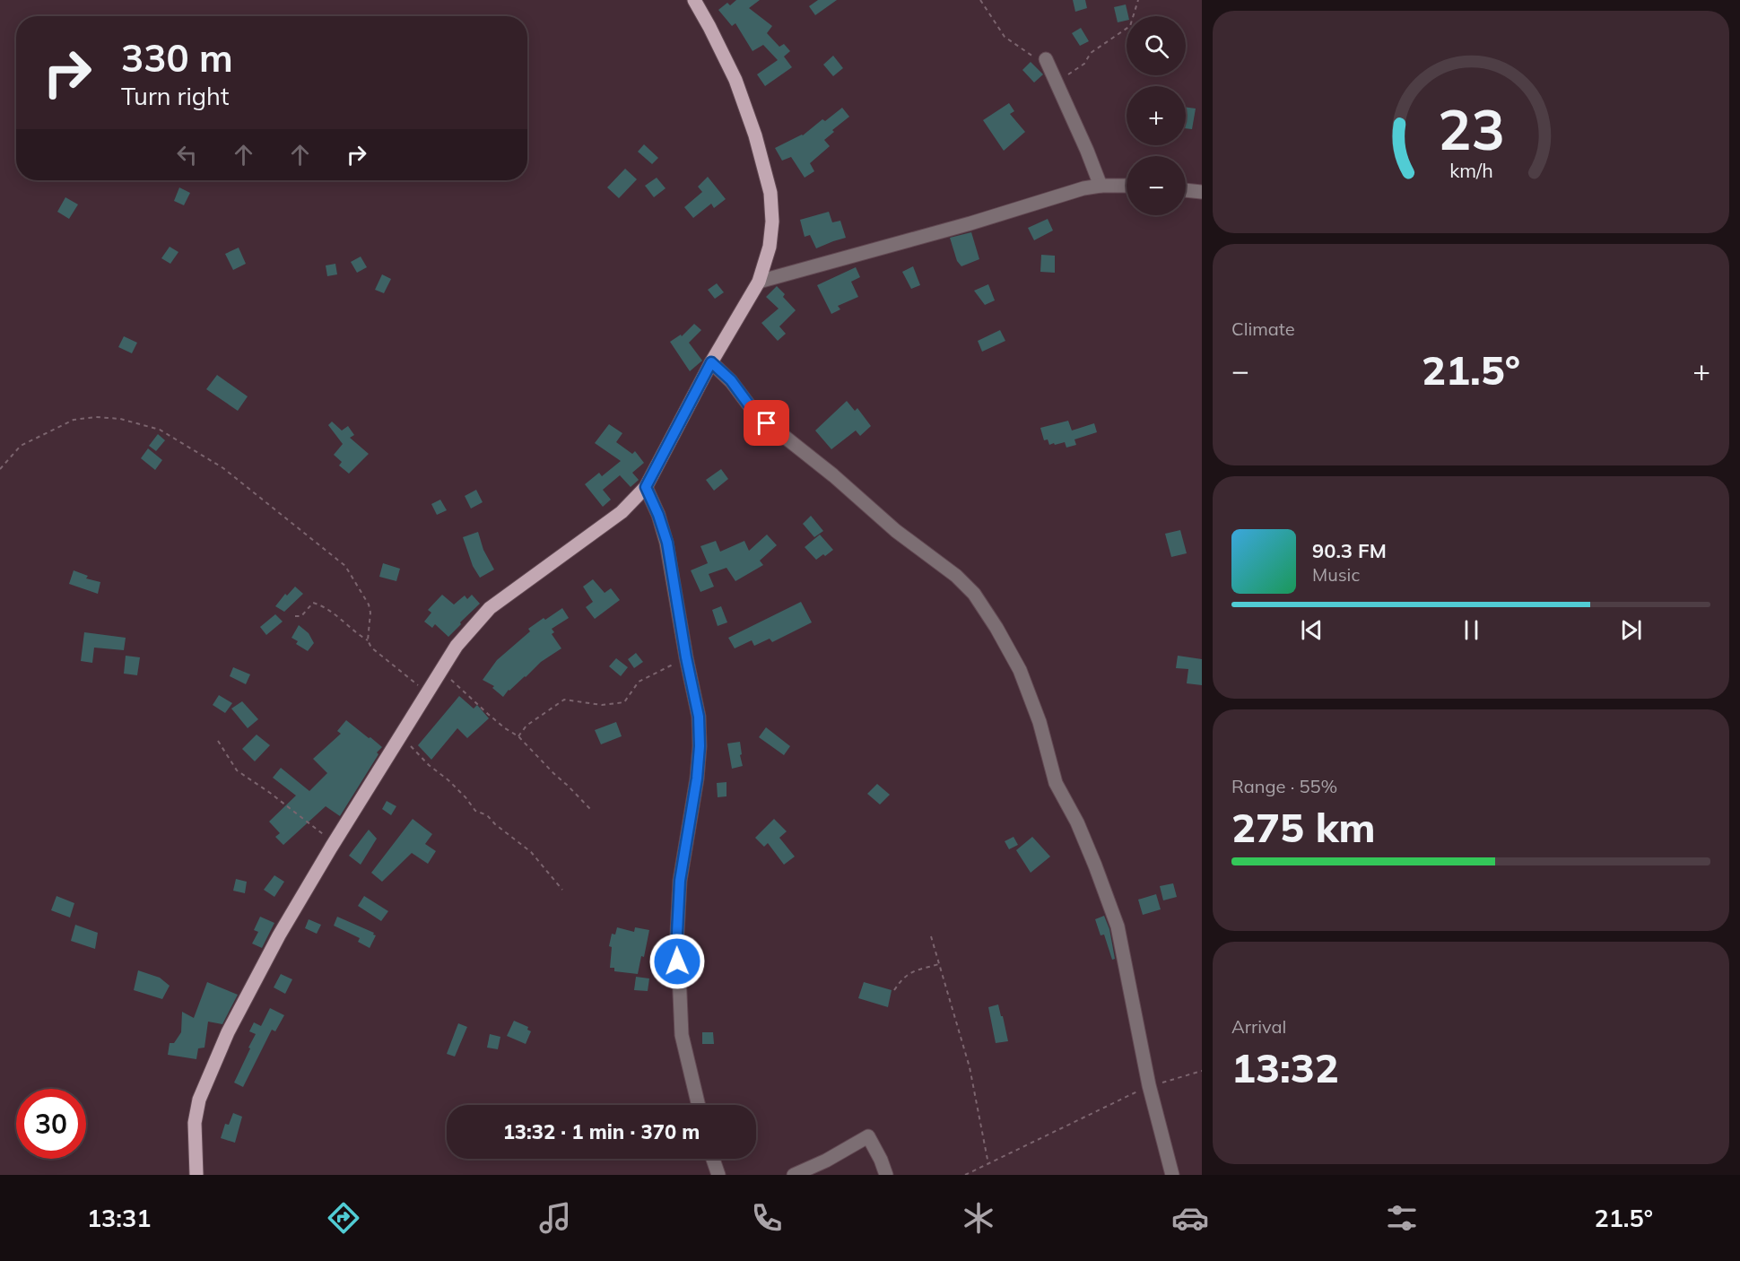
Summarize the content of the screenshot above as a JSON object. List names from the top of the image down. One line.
{"page":{"map_buttons":["+","−"],"turn":["330 m","Turn right"],"tile":["Climate",["Range · 55%","275 km"],["Arrival","13:32"]],"heat":["−","21.5°","+"],"song":["90.3 FM","Music"],"limit":"30","trip":"13:32 · 1 min · 370 m","tabs":["13:31","21.5°"],"gauge":["23","km/h"]}}
